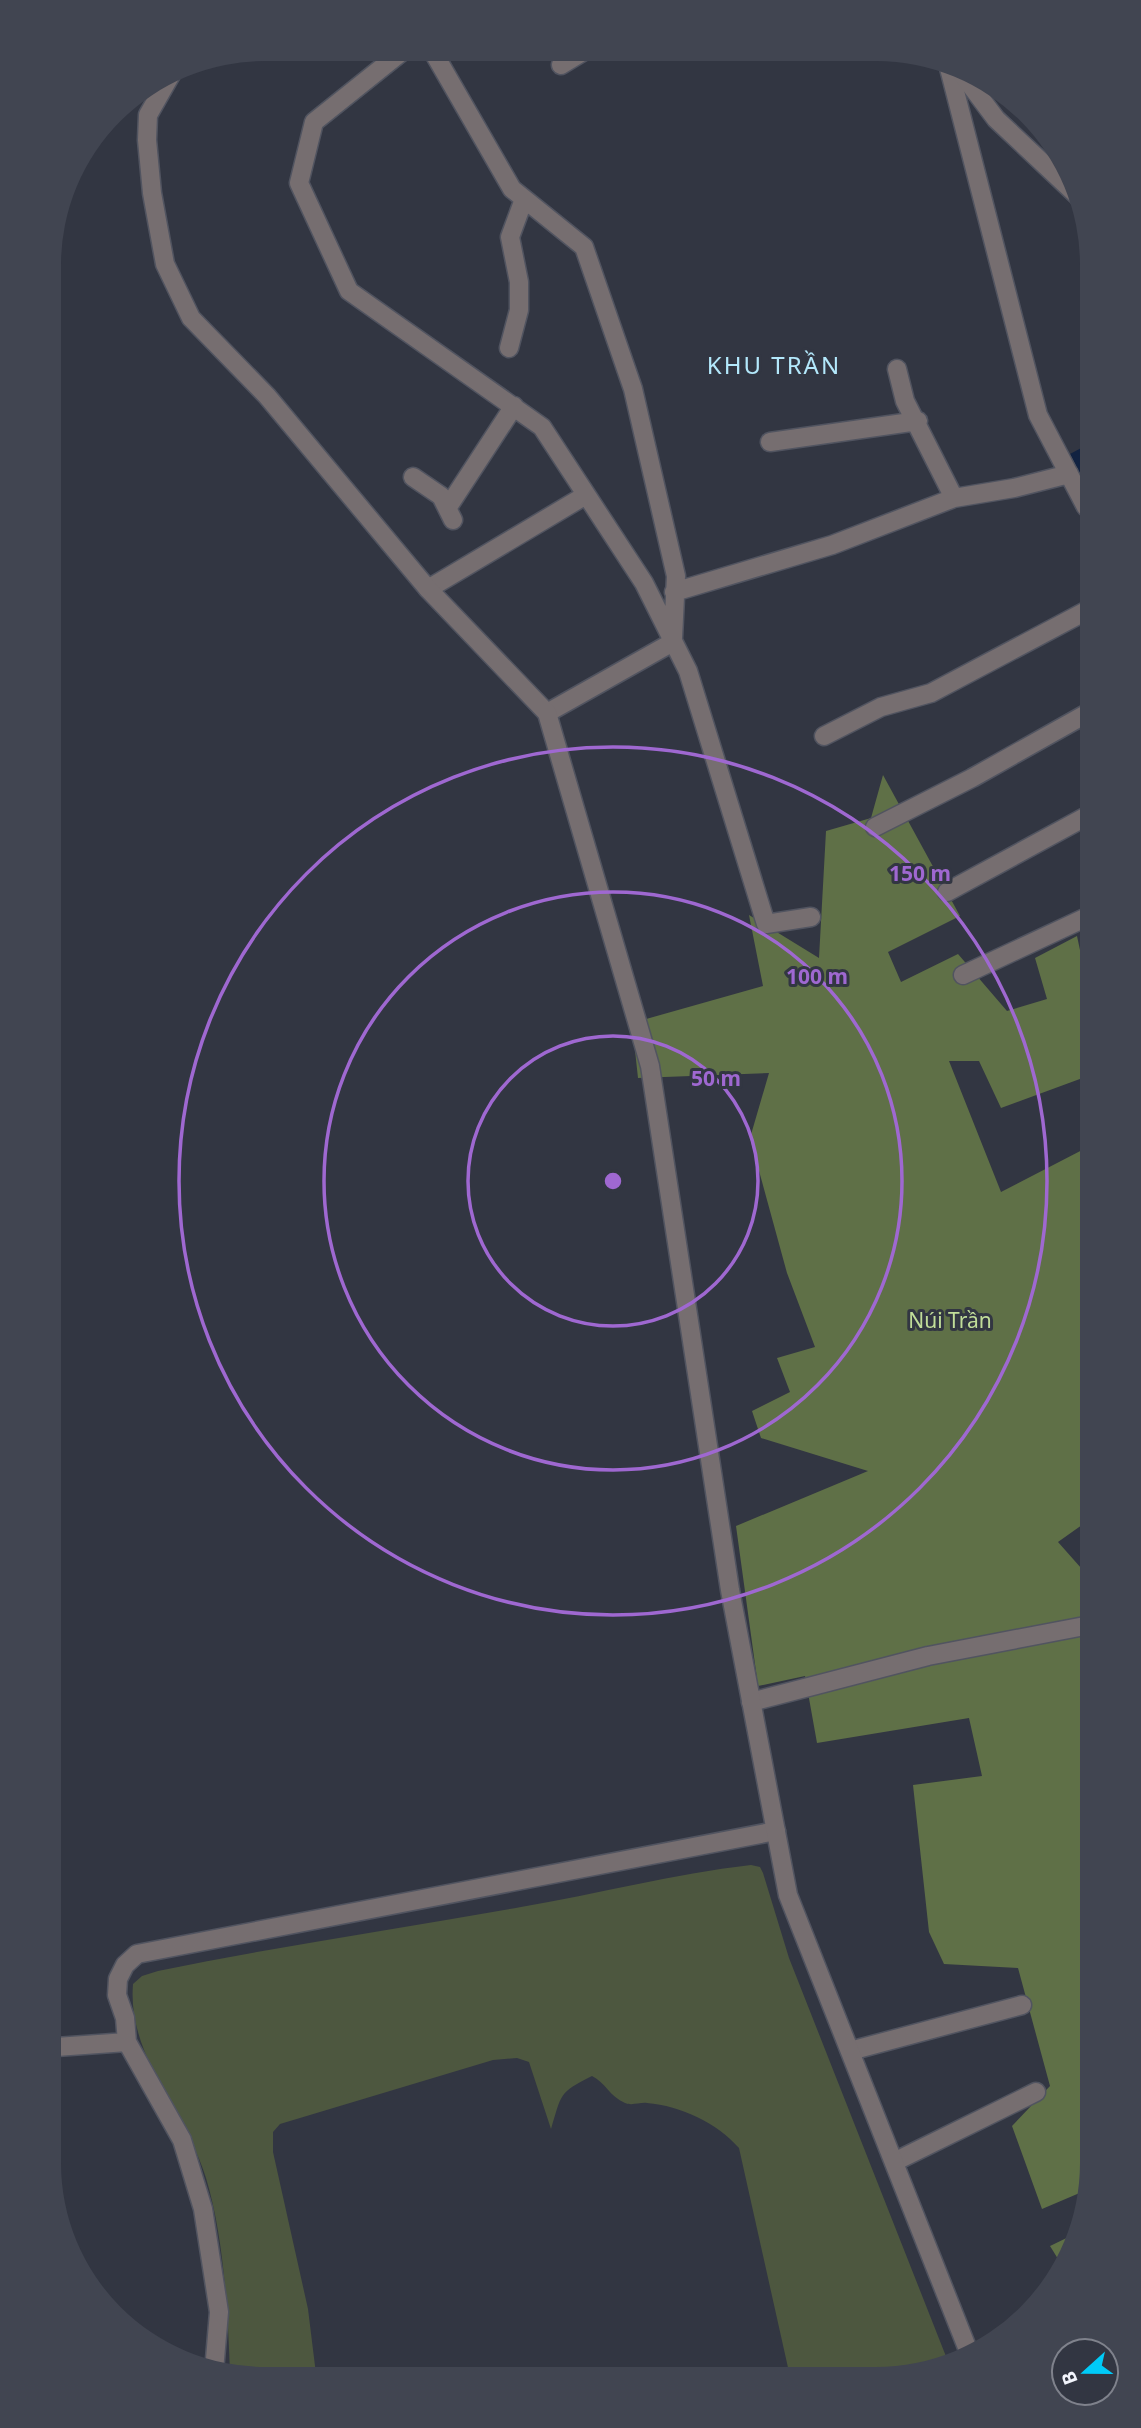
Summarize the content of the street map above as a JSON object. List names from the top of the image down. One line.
{"districts":["KHU TRẦN"],"parks":["Núi Trần"],"north":"left","rings":["150 m","100 m","50 m"]}
